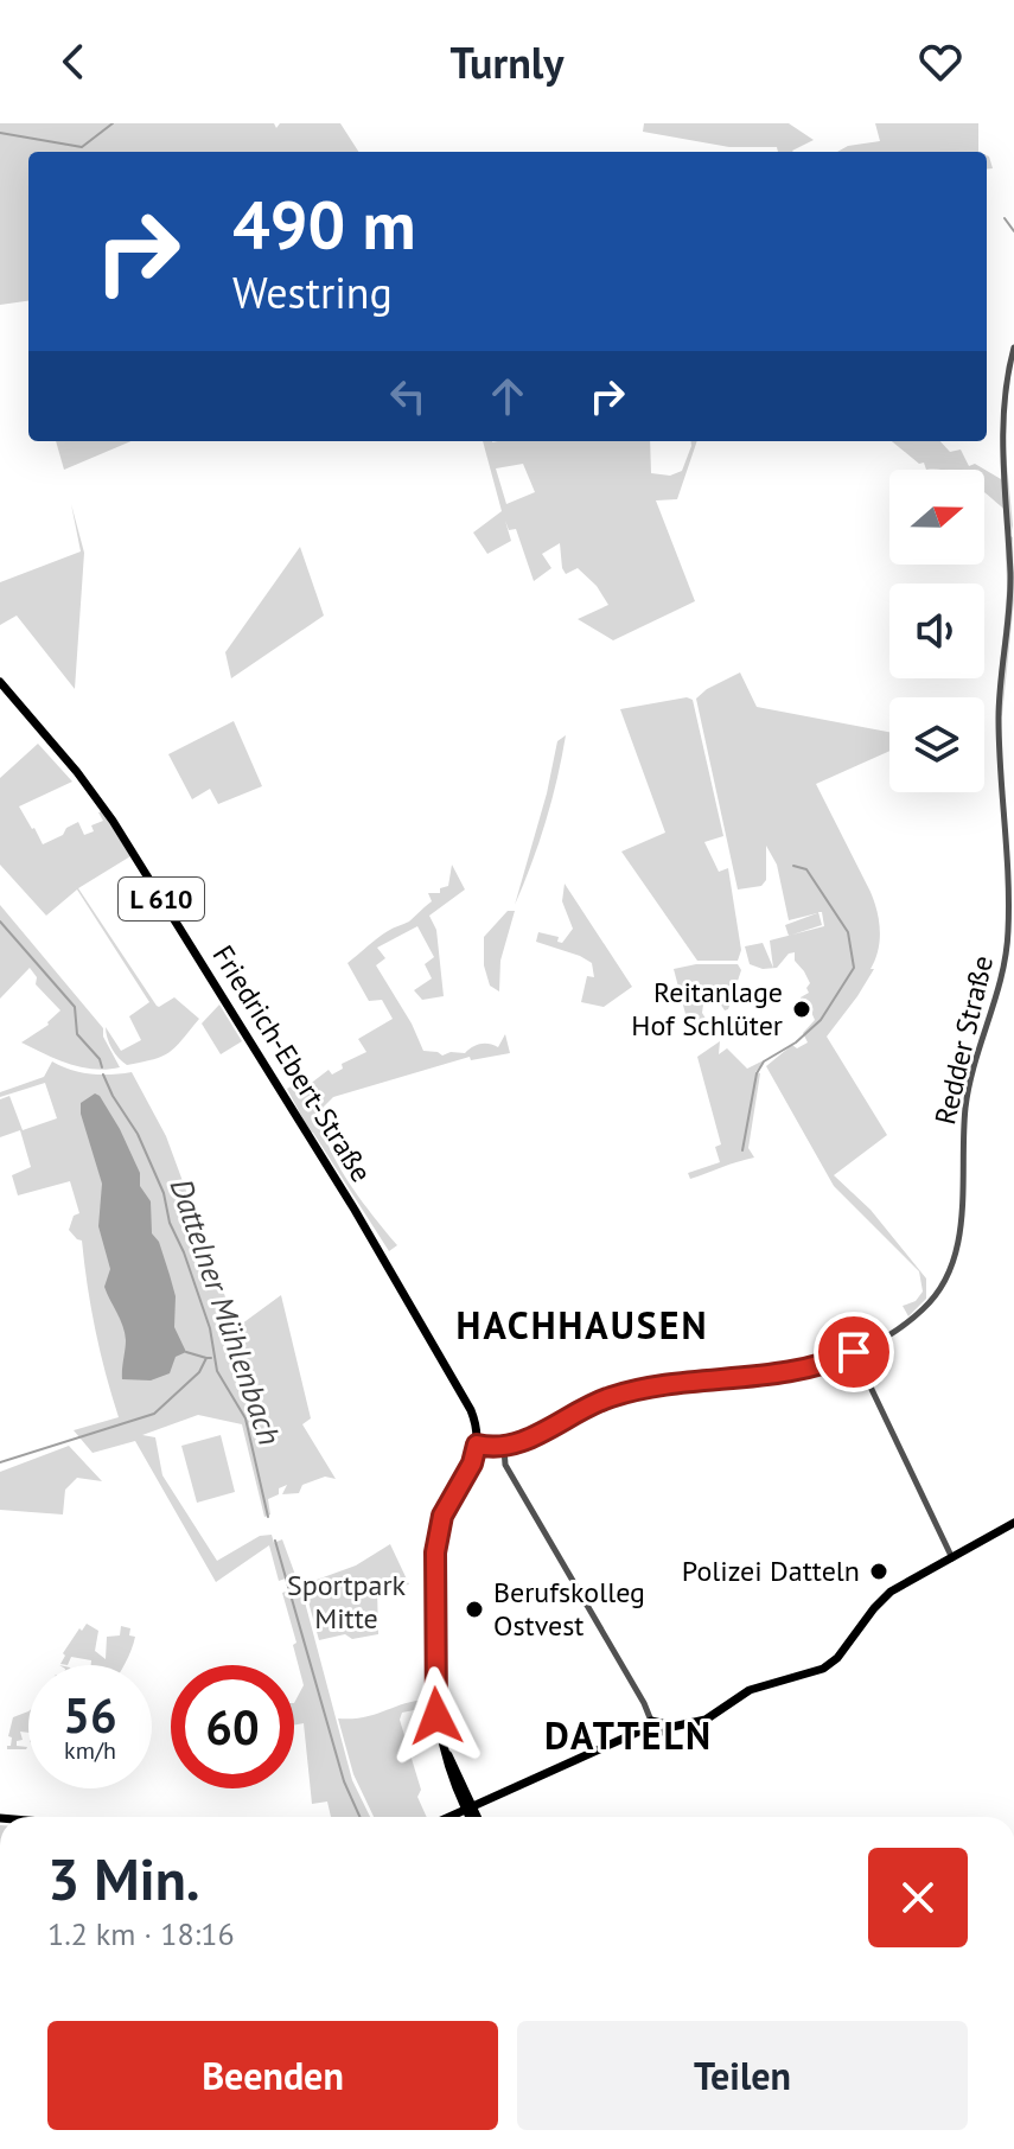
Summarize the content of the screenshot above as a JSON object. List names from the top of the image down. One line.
{"streets":{"main road":["L 610","Friedrich-Ebert-Straße"],"street":["Redder Straße"]},"districts":["HACHHAUSEN","DATTELN"],"water":["Dattelner Mühlenbach"],"parks":["Sportpark Mitte"],"places":["Reitanlage Hof Schlüter","Polizei Datteln","Berufskolleg Ostvest"],"north":"right","page":{"header":"Turnly","turn":["490 m","Westring"],"speed":"56 km/h","limit":"60","heading":["3 Min.","1.2 km · 18:16"],"buttons":["Beenden","Teilen"]}}
